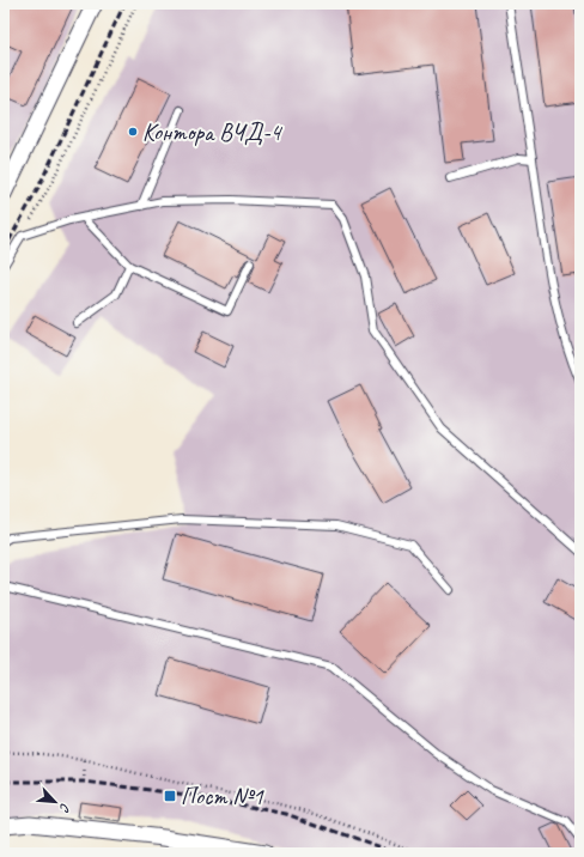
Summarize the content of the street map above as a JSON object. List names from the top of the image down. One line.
{"places":{"other":["Контора ВЧД-4"],"transit":["Пост №1"]},"north":"bottom right"}
